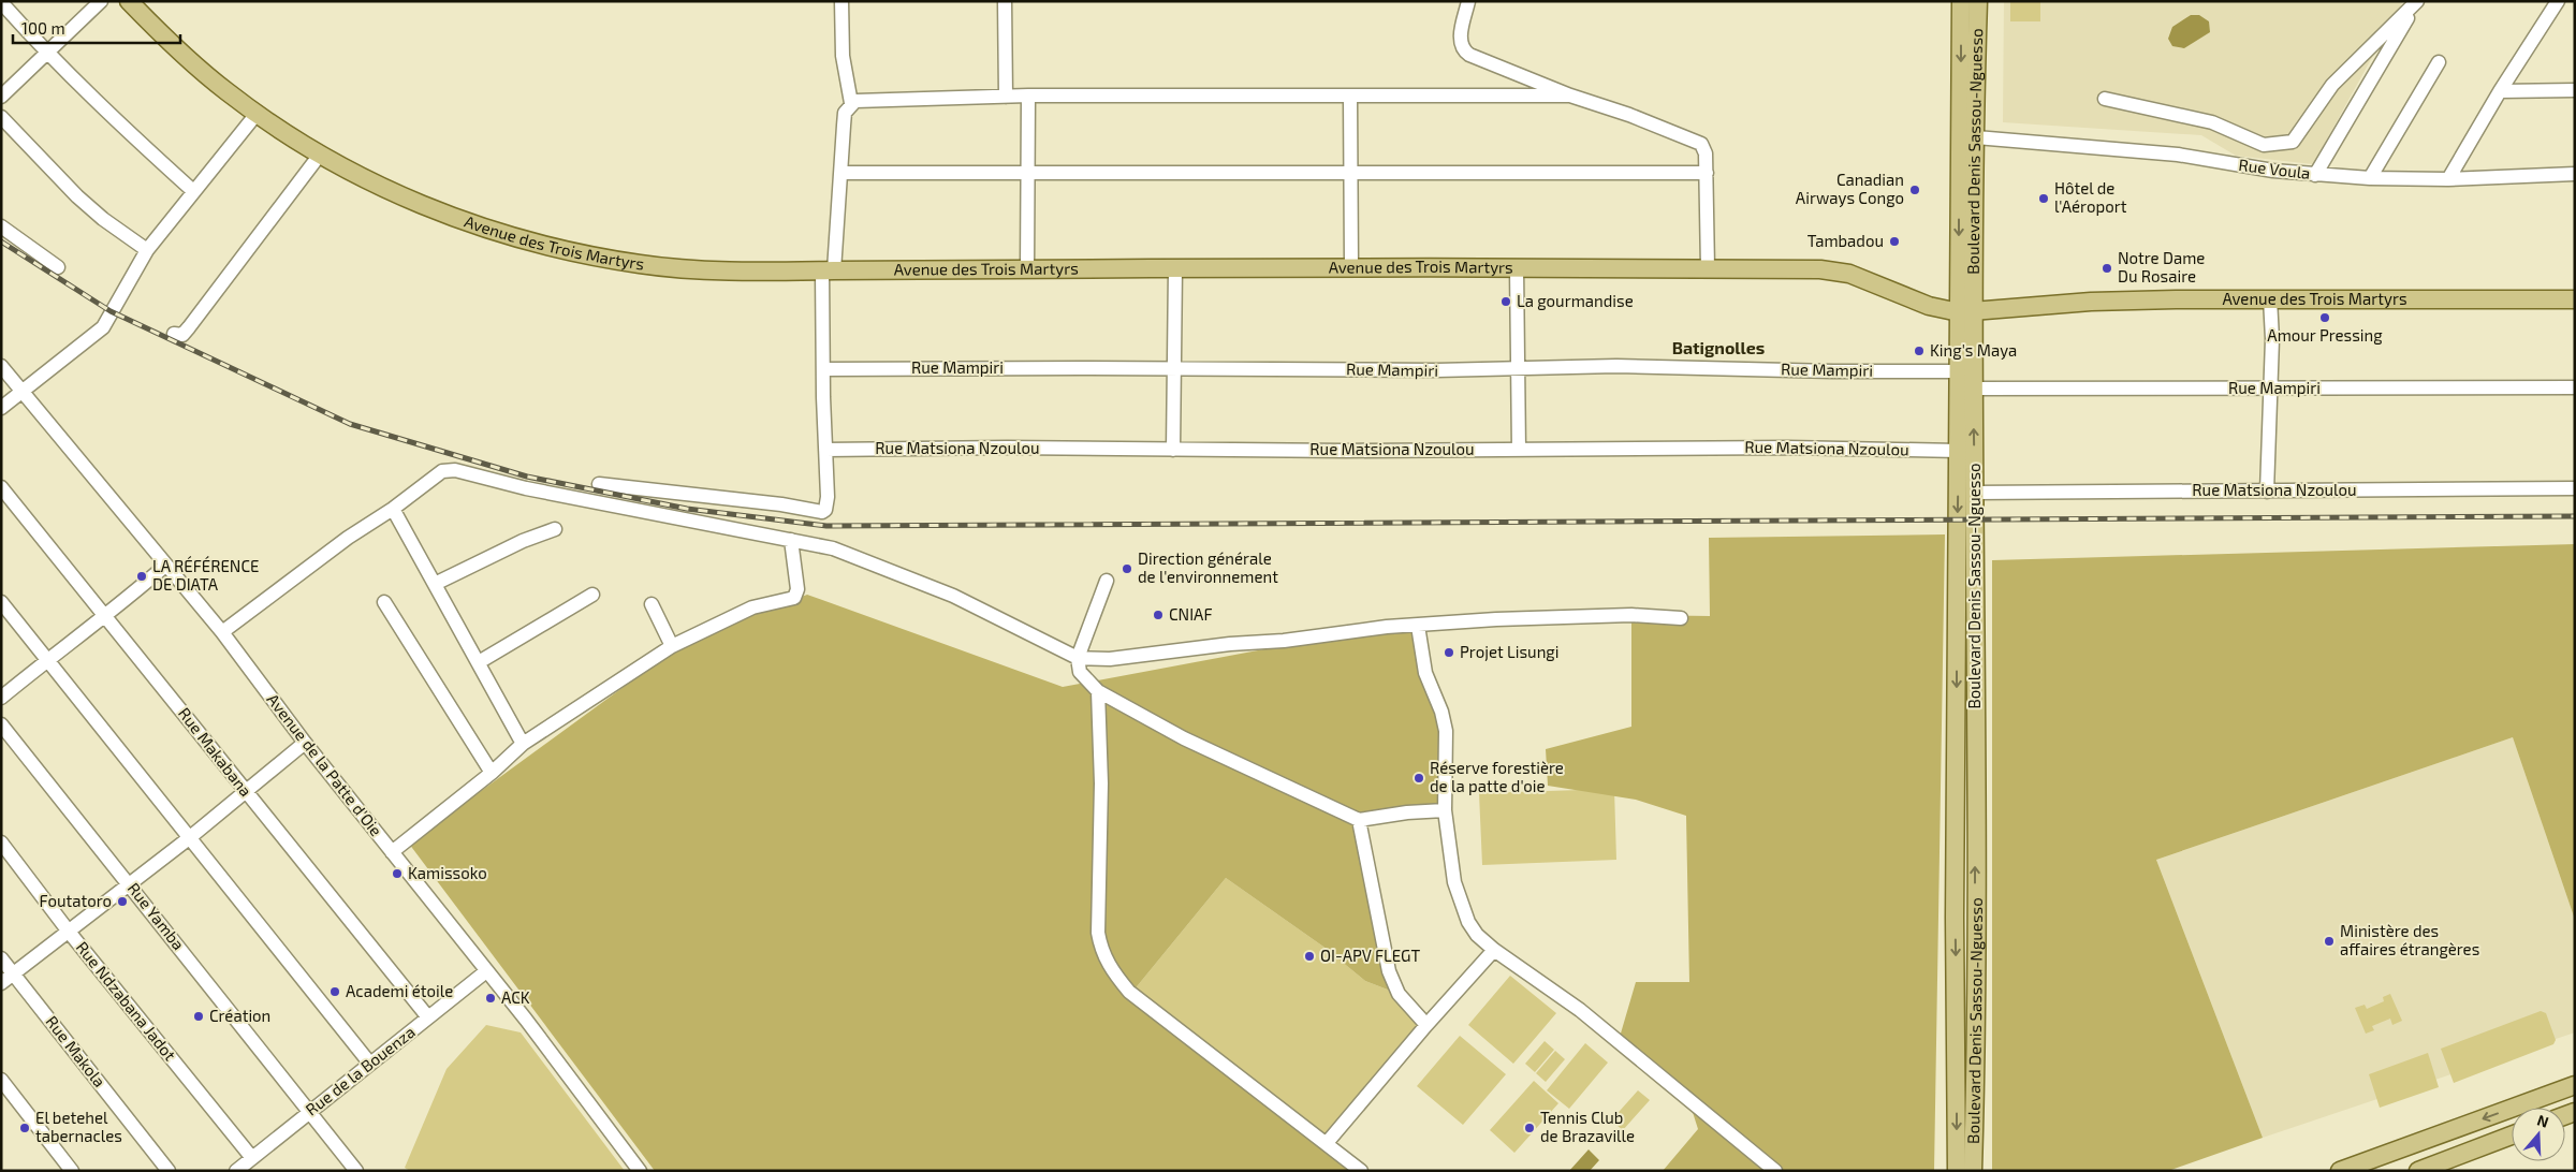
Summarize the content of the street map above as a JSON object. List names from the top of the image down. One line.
{"streets":{"main road":["Boulevard Denis Sassou-Nguesso","Avenue des Trois Martyrs"],"street":["Rue Voula","Rue Mampiri","Rue Matsiona Nzoulou","Rue Makabana","Avenue de la Patte d'Oie","Rue Yamba","Rue Ndzabana Jadot","Rue Makola","Rue de la Bouenza"]},"crossings":[["Boulevard Denis Sassou-Nguesso","Rue Voula"],["Boulevard Denis Sassou-Nguesso","Avenue des Trois Martyrs"],["Boulevard Denis Sassou-Nguesso","Rue Mampiri"],["Boulevard Denis Sassou-Nguesso","Rue Matsiona Nzoulou"],["Rue Makabana","Rue de la Bouenza"],["Avenue de la Patte d'Oie","Rue de la Bouenza"],["Rue Yamba","Rue de la Bouenza"],["Rue Ndzabana Jadot","Rue de la Bouenza"]],"districts":["Batignolles"],"places":["Canadian Airways Congo","Hôtel de l'Aéroport","Tambadou","Notre Dame Du Rosaire","La gourmandise","Amour Pressing","King's Maya","Direction générale de l'environnement","LA RÉFÉRENCE DE DIATA","CNIAF","Projet Lisungi","Réserve forestière de la patte d'oie","Kamissoko","Foutatoro","Ministère des affaires étrangères","OI-APV FLEGT","Academi étoile","ACK","Création","El betehel tabernacles","Tennis Club de Brazaville"],"scale_bar":"100 m","north":"top"}
